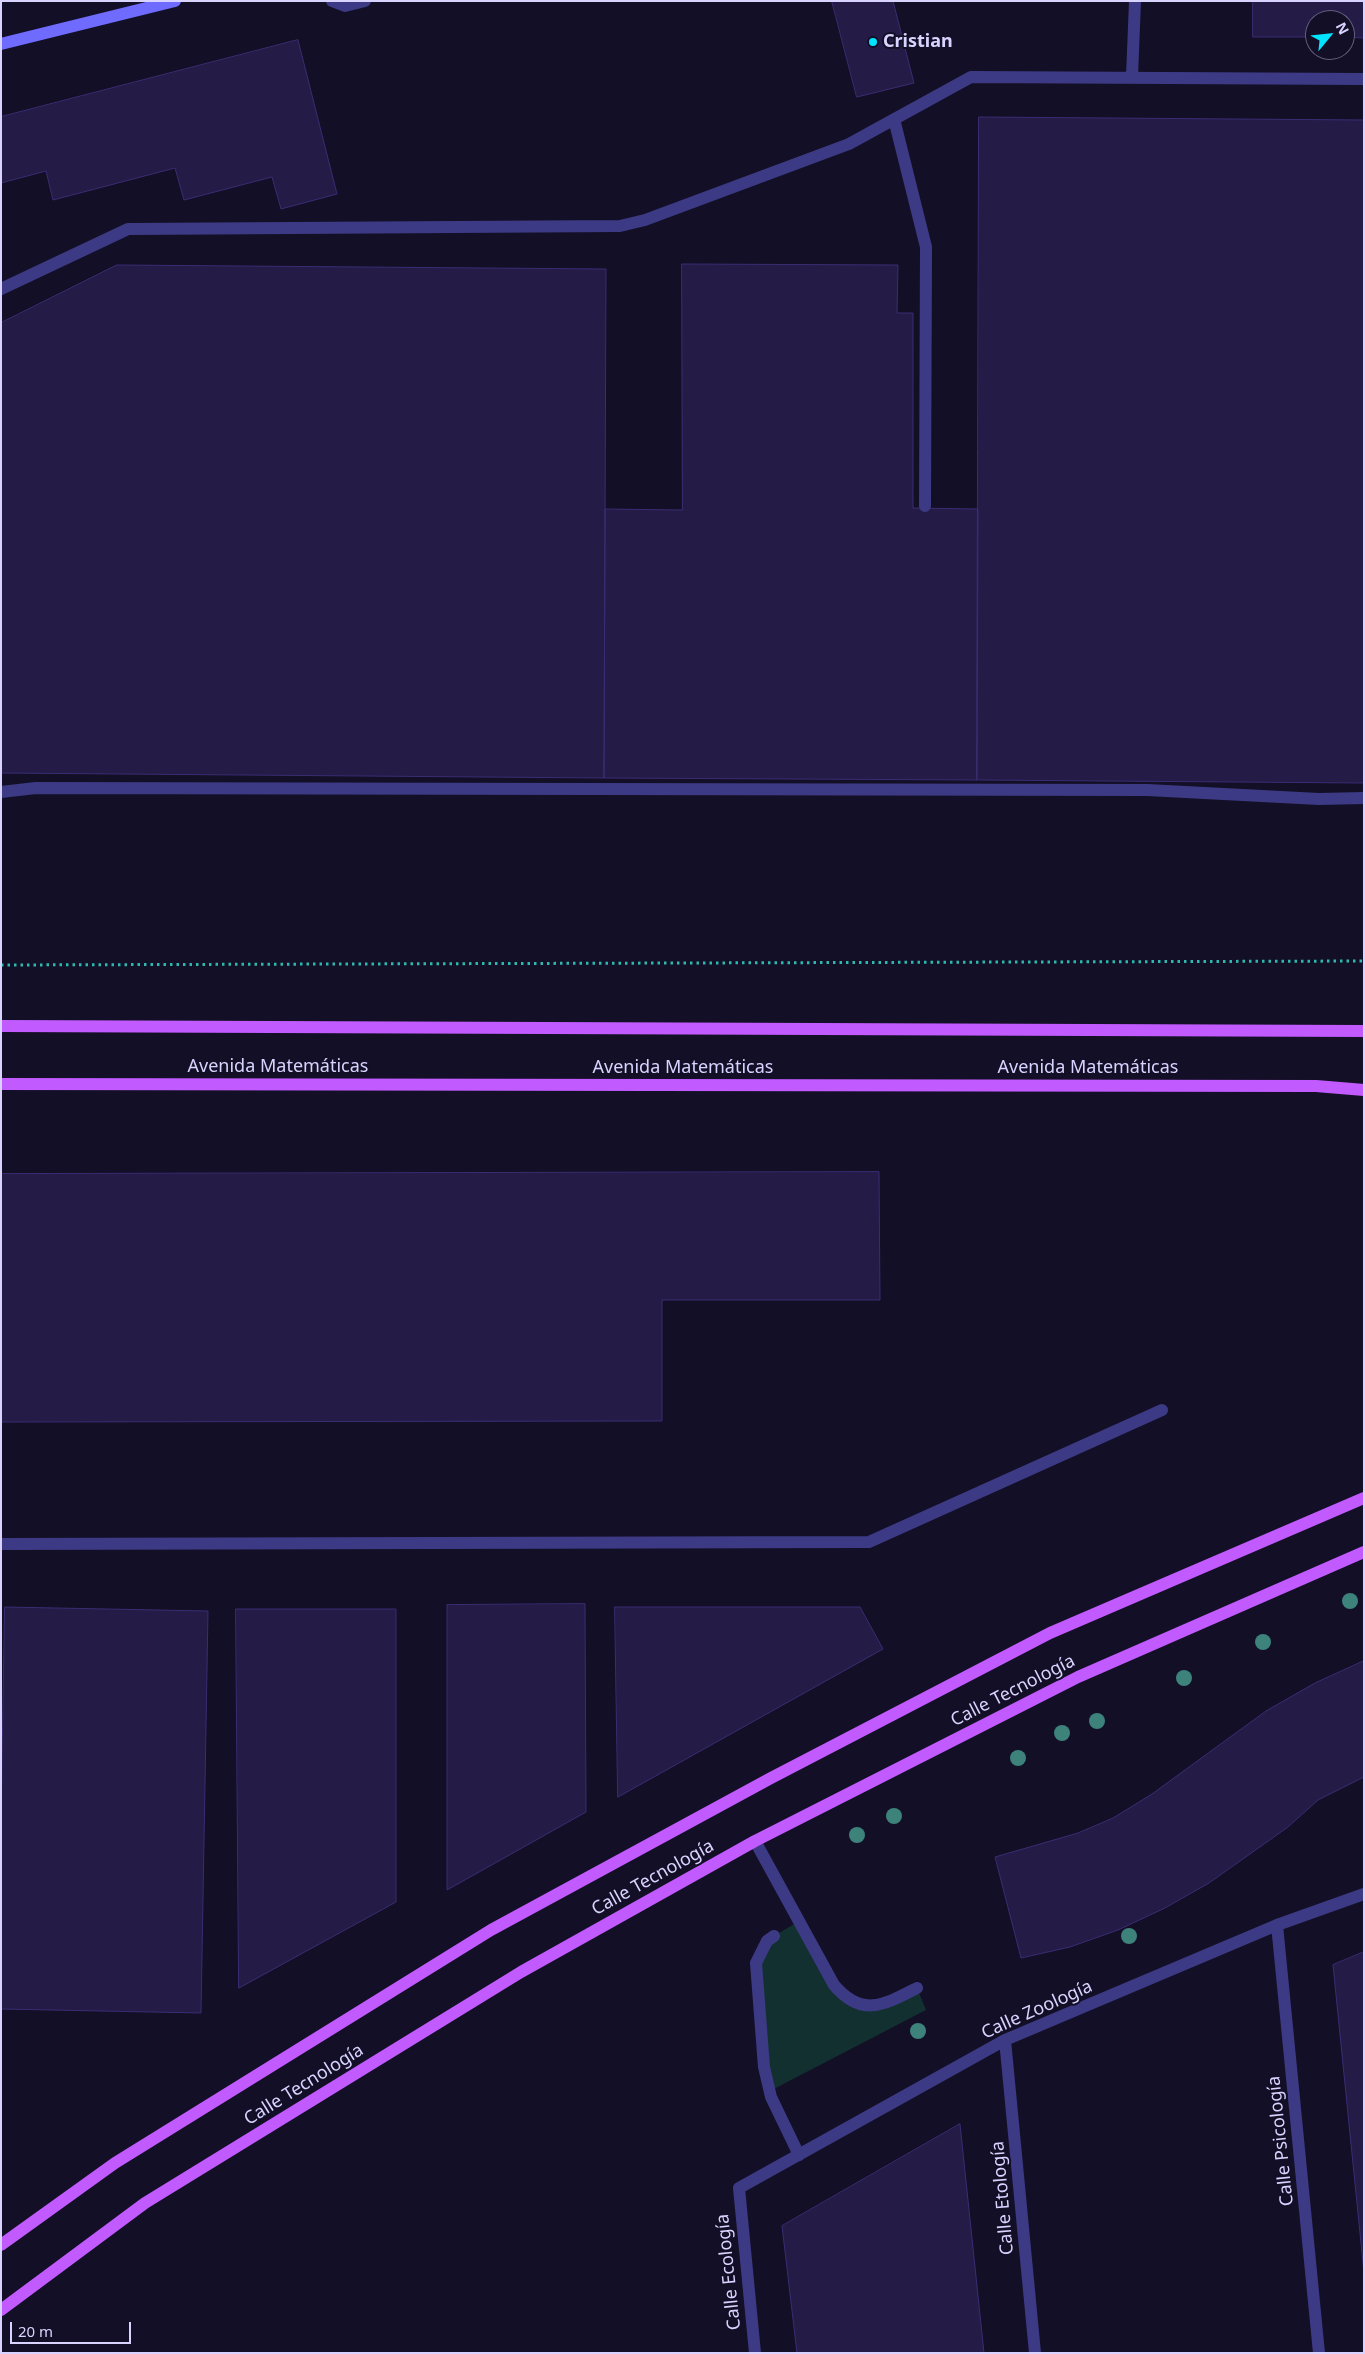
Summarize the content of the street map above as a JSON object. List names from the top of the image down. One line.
{"streets":{"main road":["Avenida Matemáticas","Calle Tecnología"],"street":["Calle Zoología","Calle Psicología","Calle Etología","Calle Ecología"]},"crossings":[["Calle Zoología","Calle Psicología"],["Calle Zoología","Calle Etología"],["Calle Zoología","Calle Ecología"]],"places":["Cristian"],"scale_bar":"20 m","north":"top right"}
